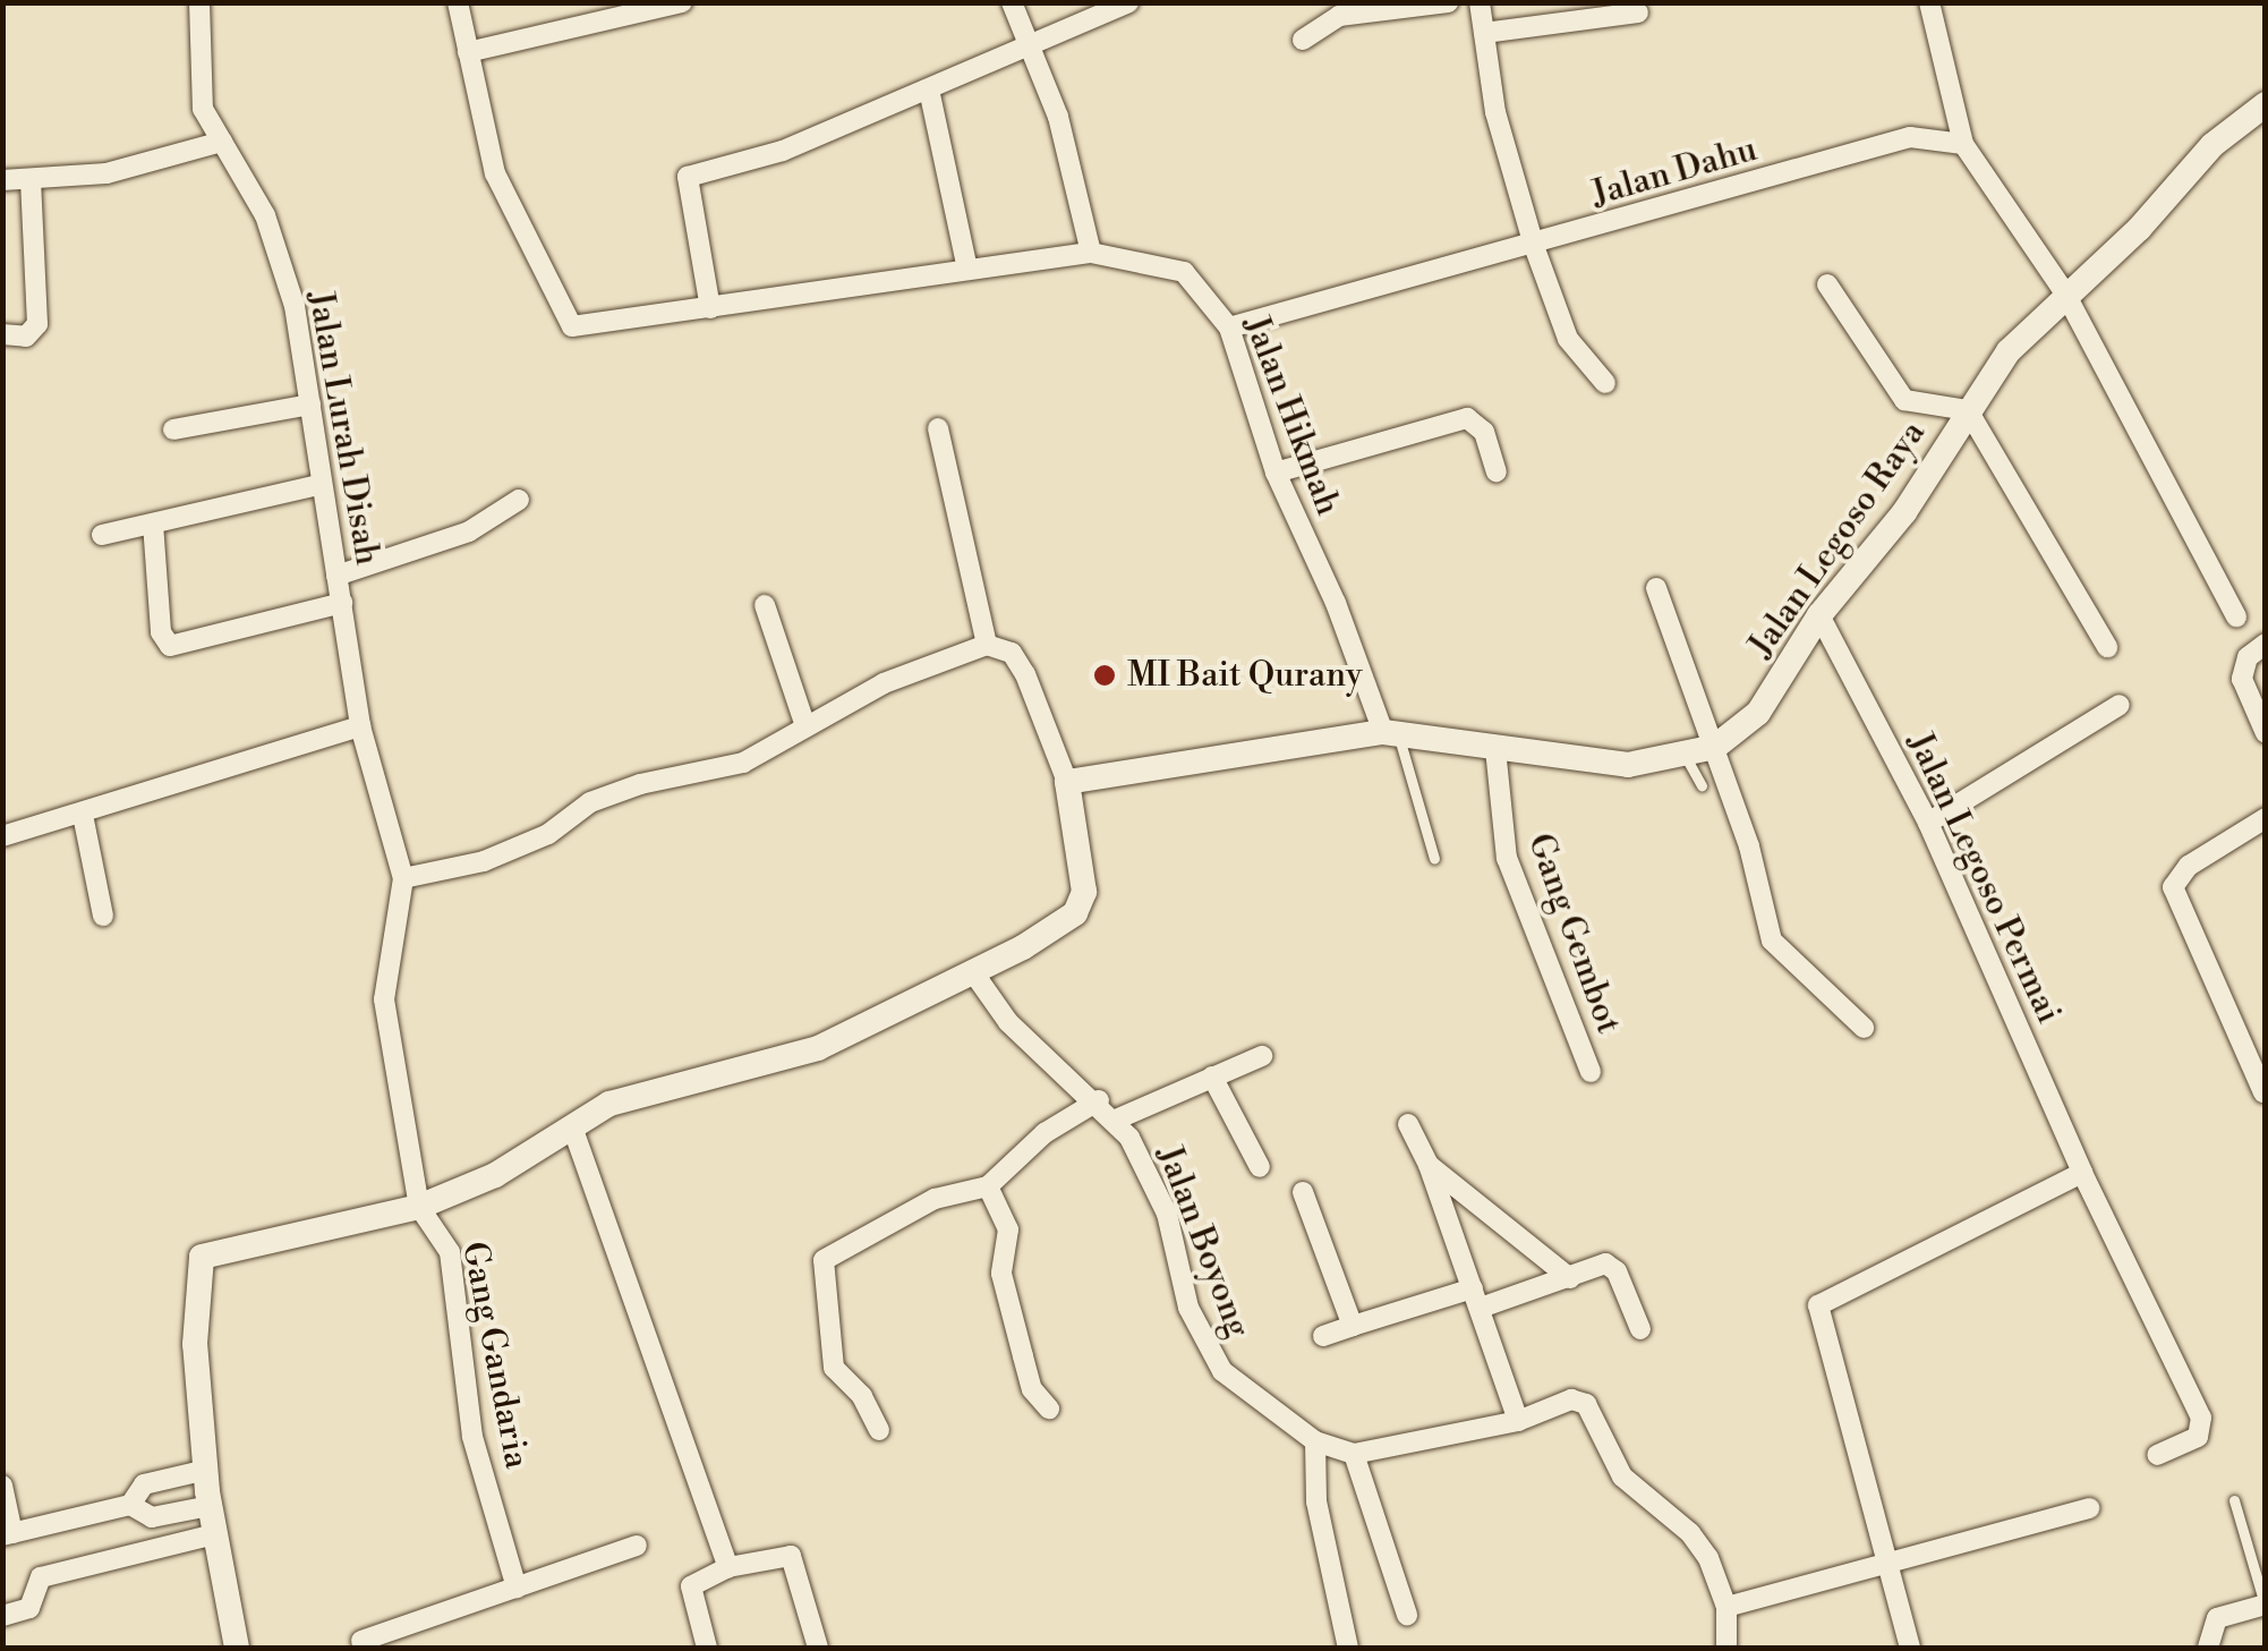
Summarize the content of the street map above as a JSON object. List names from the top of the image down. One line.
{"streets":{"street":["Jalan Dahu","Jalan Hikmah","Jalan Lurah Disah","Jalan Legoso Raya","Jalan Legoso Permai","Gang Gembot","Jalan Boyong","Gang Gandaria"]},"crossings":[["Jalan Dahu","Jalan Hikmah"],["Jalan Hikmah","Jalan Legoso Raya"],["Jalan Lurah Disah","Gang Gandaria"],["Jalan Legoso Raya","Jalan Legoso Permai"],["Jalan Legoso Raya","Gang Gembot"]],"places":["MI Bait Qurany"]}
